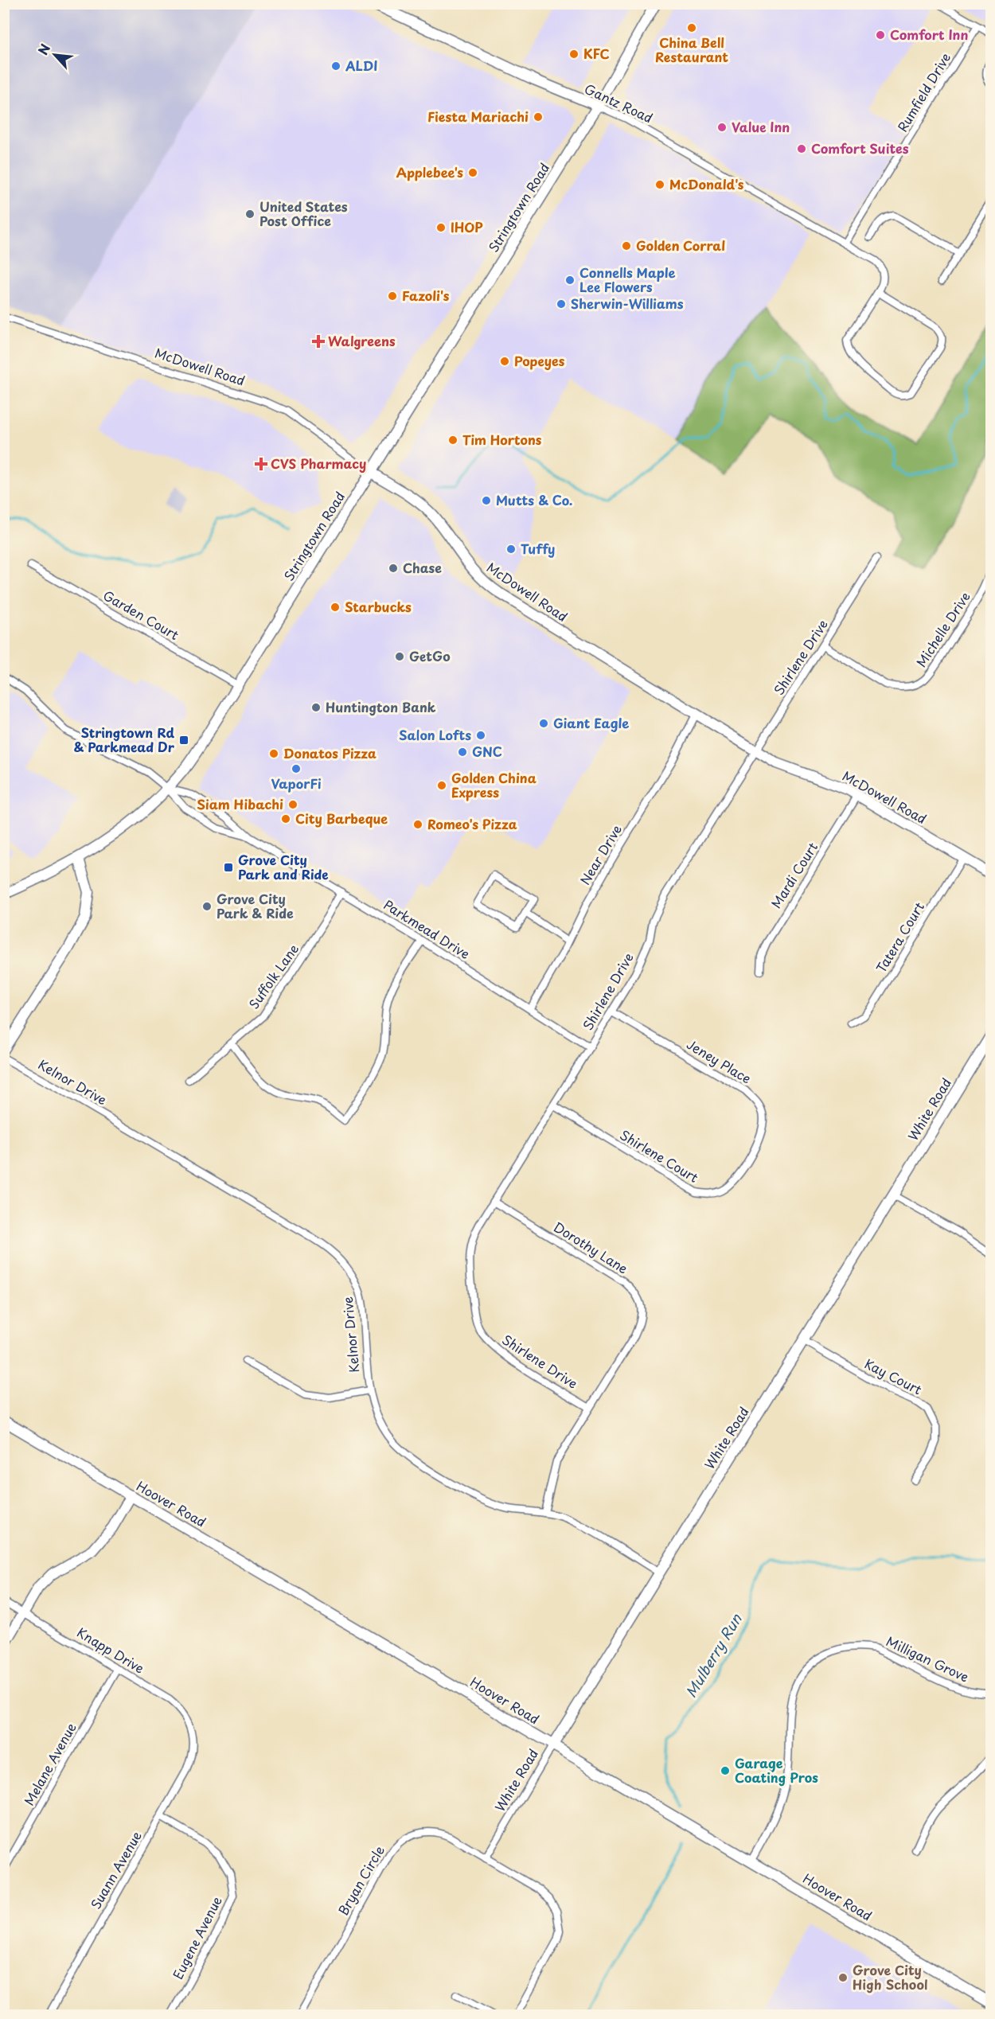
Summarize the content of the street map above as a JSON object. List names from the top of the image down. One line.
{"streets":{"main road":["Gantz Road","Stringtown Road","McDowell Road","White Road","Hoover Road"],"street":["Rumfield Drive","Garden Court","Michelle Drive","Shirlene Drive","Near Drive","Mardi Court","Parkmead Drive","Tatera Court","Suffolk Lane","Jeney Place","Kelnor Drive","Shirlene Court","Dorothy Lane","Kay Court","Knapp Drive","Milligan Grove","Melane Avenue","Suann Avenue","Bryan Circle","Eugene Avenue"]},"crossings":[["Rumfield Drive","Gantz Road"],["Gantz Road","Stringtown Road"],["Stringtown Road","McDowell Road"],["Stringtown Road","Garden Court"],["Stringtown Road","Parkmead Drive"],["McDowell Road","Shirlene Drive"],["McDowell Road","Near Drive"],["McDowell Road","Mardi Court"],["McDowell Road","Tatera Court"],["Michelle Drive","Shirlene Drive"],["Shirlene Drive","Parkmead Drive"],["Shirlene Drive","Jeney Place"],["Shirlene Drive","Shirlene Court"],["Shirlene Drive","Dorothy Lane"],["Near Drive","Parkmead Drive"],["Parkmead Drive","Suffolk Lane"],["Jeney Place","Shirlene Court"],["Kelnor Drive","White Road"],["Kelnor Drive","Dorothy Lane"],["White Road","Kay Court"],["White Road","Hoover Road"],["White Road","Bryan Circle"],["Hoover Road","Milligan Grove"],["Knapp Drive","Melane Avenue"],["Knapp Drive","Suann Avenue"],["Suann Avenue","Eugene Avenue"]],"water":["Mulberry Run"],"places":{"other":["China Bell Restaurant","Comfort Inn","KFC","ALDI","Fiesta Mariachi","Value Inn","Comfort Suites","Applebee's","McDonald's","United States Post Office","IHOP","Golden Corral","Connells Maple Lee Flowers","Fazoli's","Sherwin-Williams","Popeyes","Tim Hortons","Mutts & Co.","Tuffy","Chase","Starbucks","GetGo","Huntington Bank","Giant Eagle","Salon Lofts","GNC","Donatos Pizza","VaporFi","Golden China Express","Siam Hibachi","City Barbeque","Romeo's Pizza","Grove City Park & Ride","Garage Coating Pros","Grove City High School"],"health":["Walgreens","CVS Pharmacy"],"transit":["Stringtown Rd & Parkmead Dr","Grove City Park and Ride"]},"north":"top left"}
